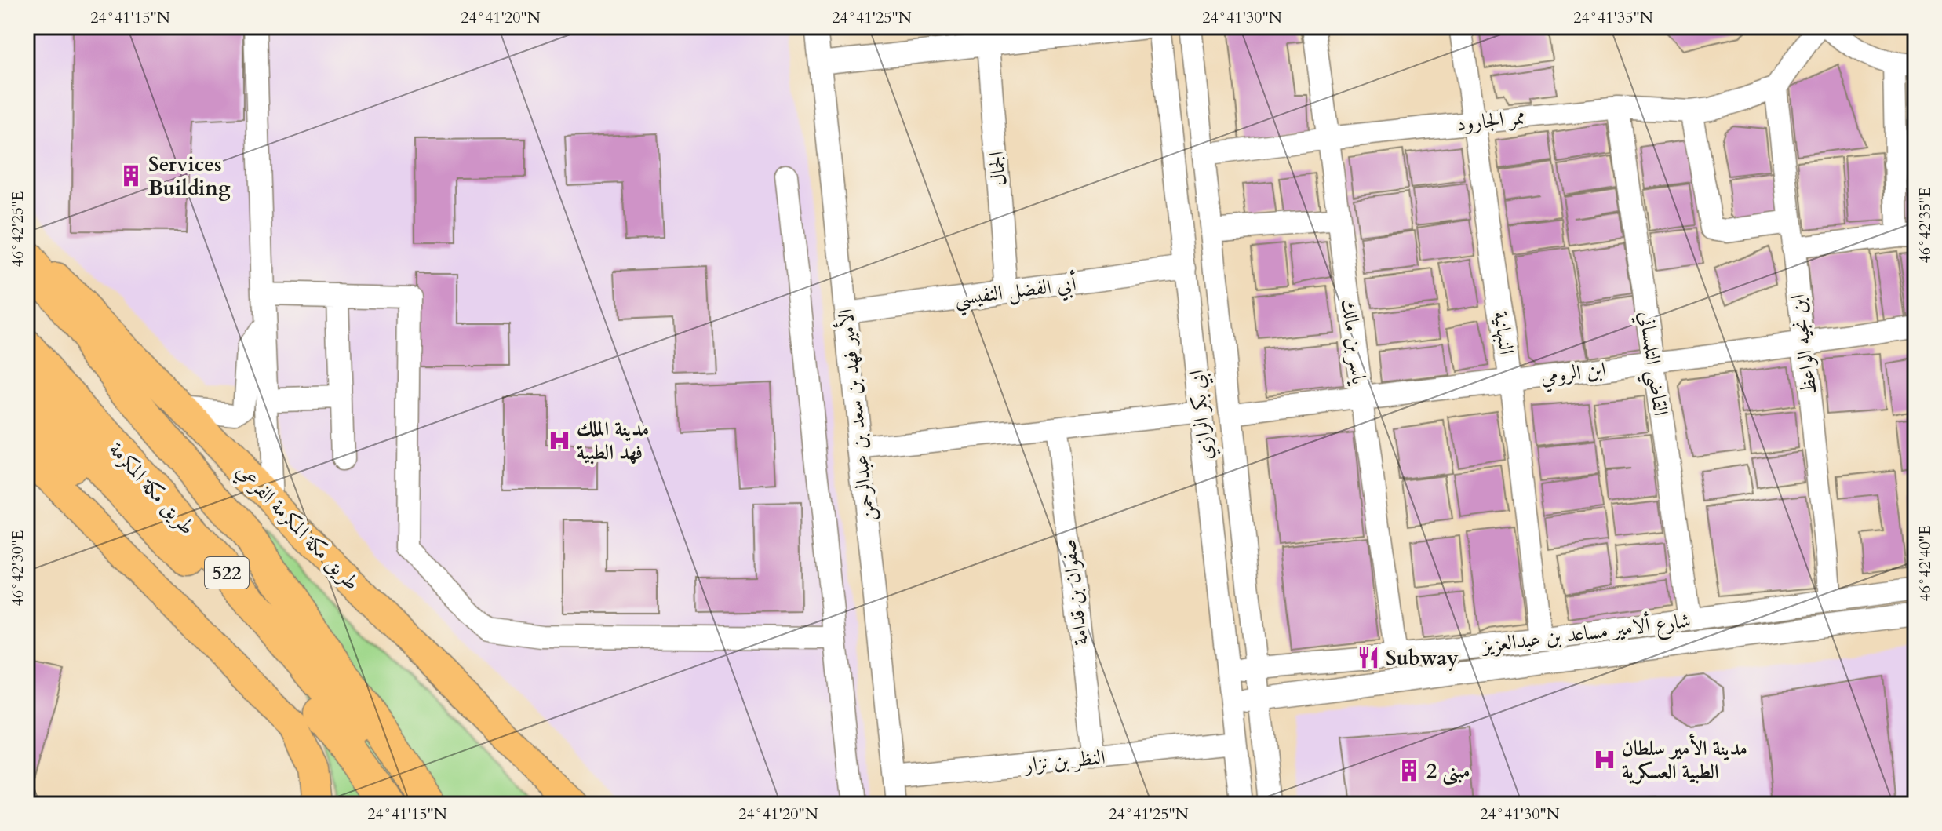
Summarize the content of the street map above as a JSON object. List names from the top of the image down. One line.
{"streets":{"highway":["طريق مكة المكرمة","522"],"main road":["طريق مكة المكرمة الفرعي"],"street":["ممر الجارود","الجمال","أبي الفضل النفيسي","النبهانية","ياسر بن مالك","ابن نجيه الواعظ","القاضي التلمساني","ابن الرومي","الأمير فهد بن سعد بن عبدالرحمن","ابي بكر الرازي","صفوان بن قدامة","شارع ألامير مساعد بن عبدالعزيز","النظر بن نزار"]},"crossings":[["ممر الجارود","النبهانية"],["ممر الجارود","ياسر بن مالك"],["ممر الجارود","ابن نجيه الواعظ"],["ممر الجارود","القاضي التلمساني"],["ممر الجارود","ابي بكر الرازي"],["الجمال","أبي الفضل النفيسي"],["أبي الفضل النفيسي","الأمير فهد بن سعد بن عبدالرحمن"],["أبي الفضل النفيسي","ابي بكر الرازي"],["النبهانية","ابن الرومي"],["النبهانية","شارع ألامير مساعد بن عبدالعزيز"],["ياسر بن مالك","ابن الرومي"],["ياسر بن مالك","شارع ألامير مساعد بن عبدالعزيز"],["ابن نجيه الواعظ","ابن الرومي"],["ابن نجيه الواعظ","شارع ألامير مساعد بن عبدالعزيز"],["القاضي التلمساني","ابن الرومي"],["القاضي التلمساني","شارع ألامير مساعد بن عبدالعزيز"],["ابن الرومي","ابي بكر الرازي"],["الأمير فهد بن سعد بن عبدالرحمن","النظر بن نزار"],["ابي بكر الرازي","شارع ألامير مساعد بن عبدالعزيز"],["ابي بكر الرازي","النظر بن نزار"],["صفوان بن قدامة","النظر بن نزار"]],"places":{"building":["Services Building","مبنى 2"],"hospital":["مدينة الملك فهد الطبية","مدينة الأمير سلطان الطبية العسكرية"],"restaurant":["Subway"]},"coordinates":["24°41'15\"N","24°41'20\"N","24°41'25\"N","24°41'30\"N","24°41'35\"N","46°42'35\"E","46°42'25\"E","46°42'40\"E","46°42'30\"E"]}
